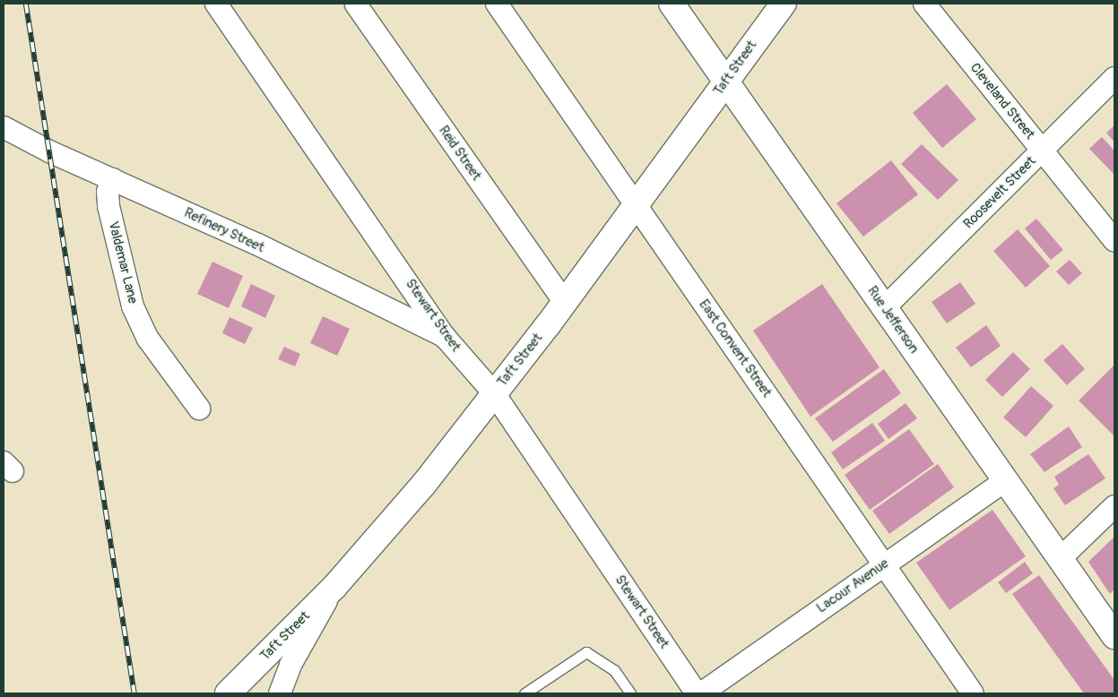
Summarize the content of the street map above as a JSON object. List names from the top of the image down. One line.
{"streets":{"street":["Taft Street","Cleveland Street","Reid Street","Roosevelt Street","Refinery Street","Valdemar Lane","Stewart Street","Rue Jefferson","East Convent Street","Lacour Avenue"]},"crossings":[["Taft Street","Reid Street"],["Taft Street","Stewart Street"],["Taft Street","Rue Jefferson"],["Taft Street","East Convent Street"],["Cleveland Street","Roosevelt Street"],["Roosevelt Street","Rue Jefferson"],["Refinery Street","Valdemar Lane"],["Refinery Street","Stewart Street"],["Rue Jefferson","Lacour Avenue"],["East Convent Street","Lacour Avenue"]]}
